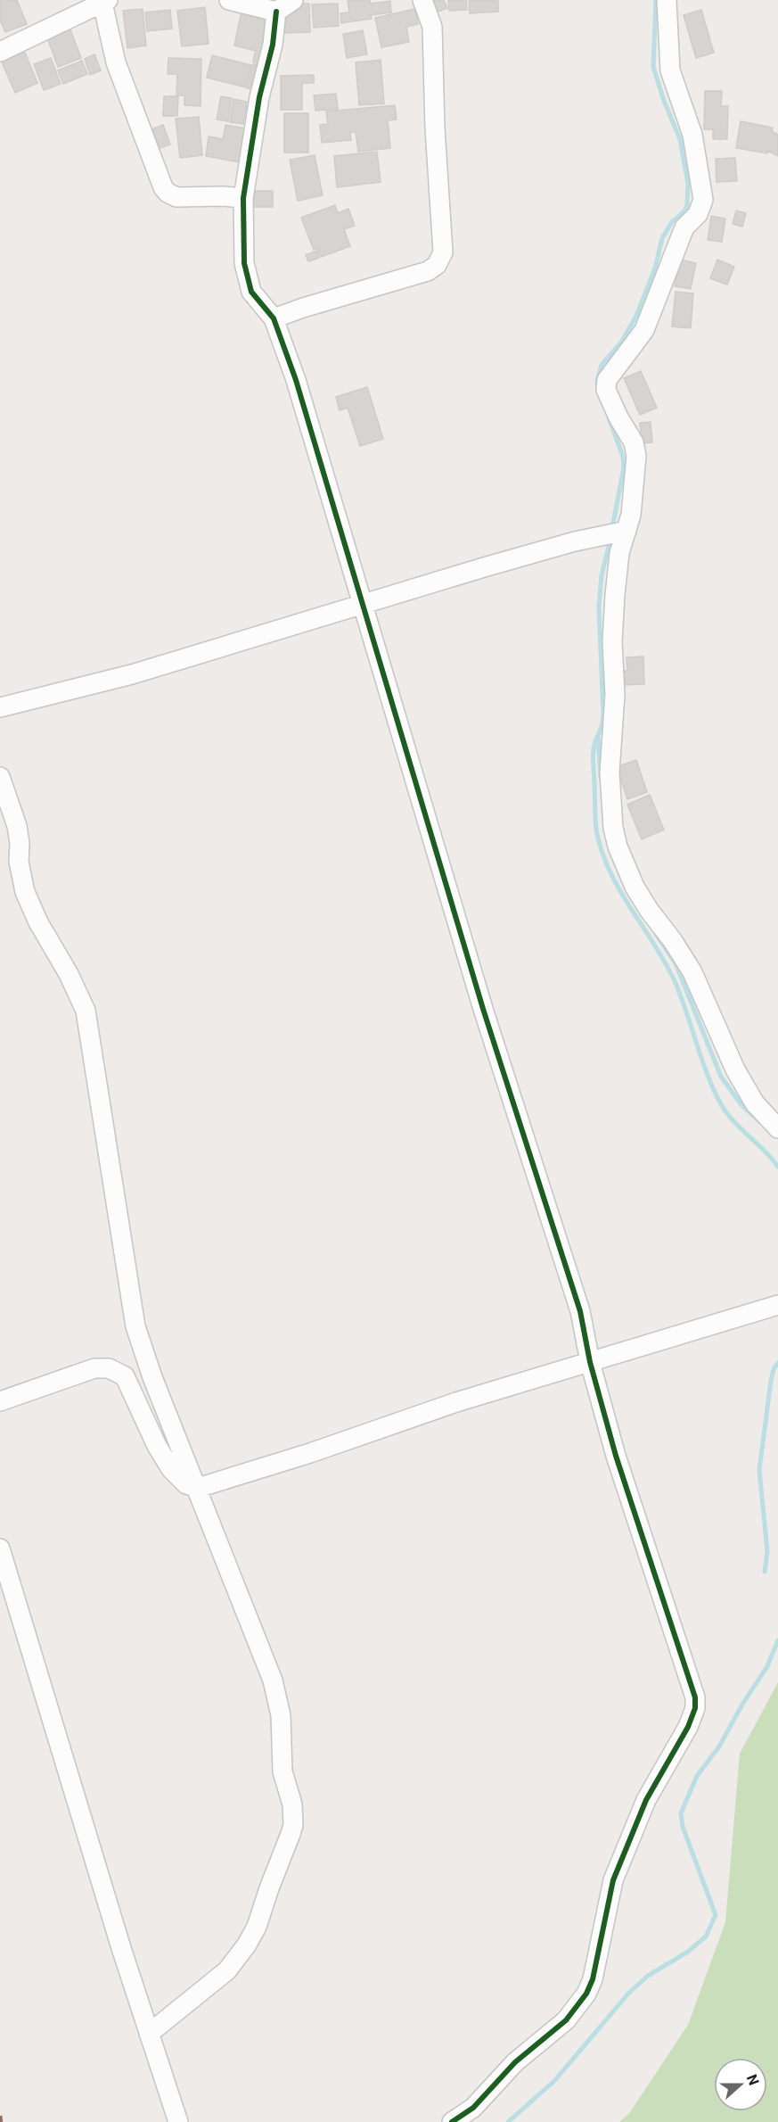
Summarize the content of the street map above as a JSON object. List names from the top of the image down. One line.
{"north":"right"}
